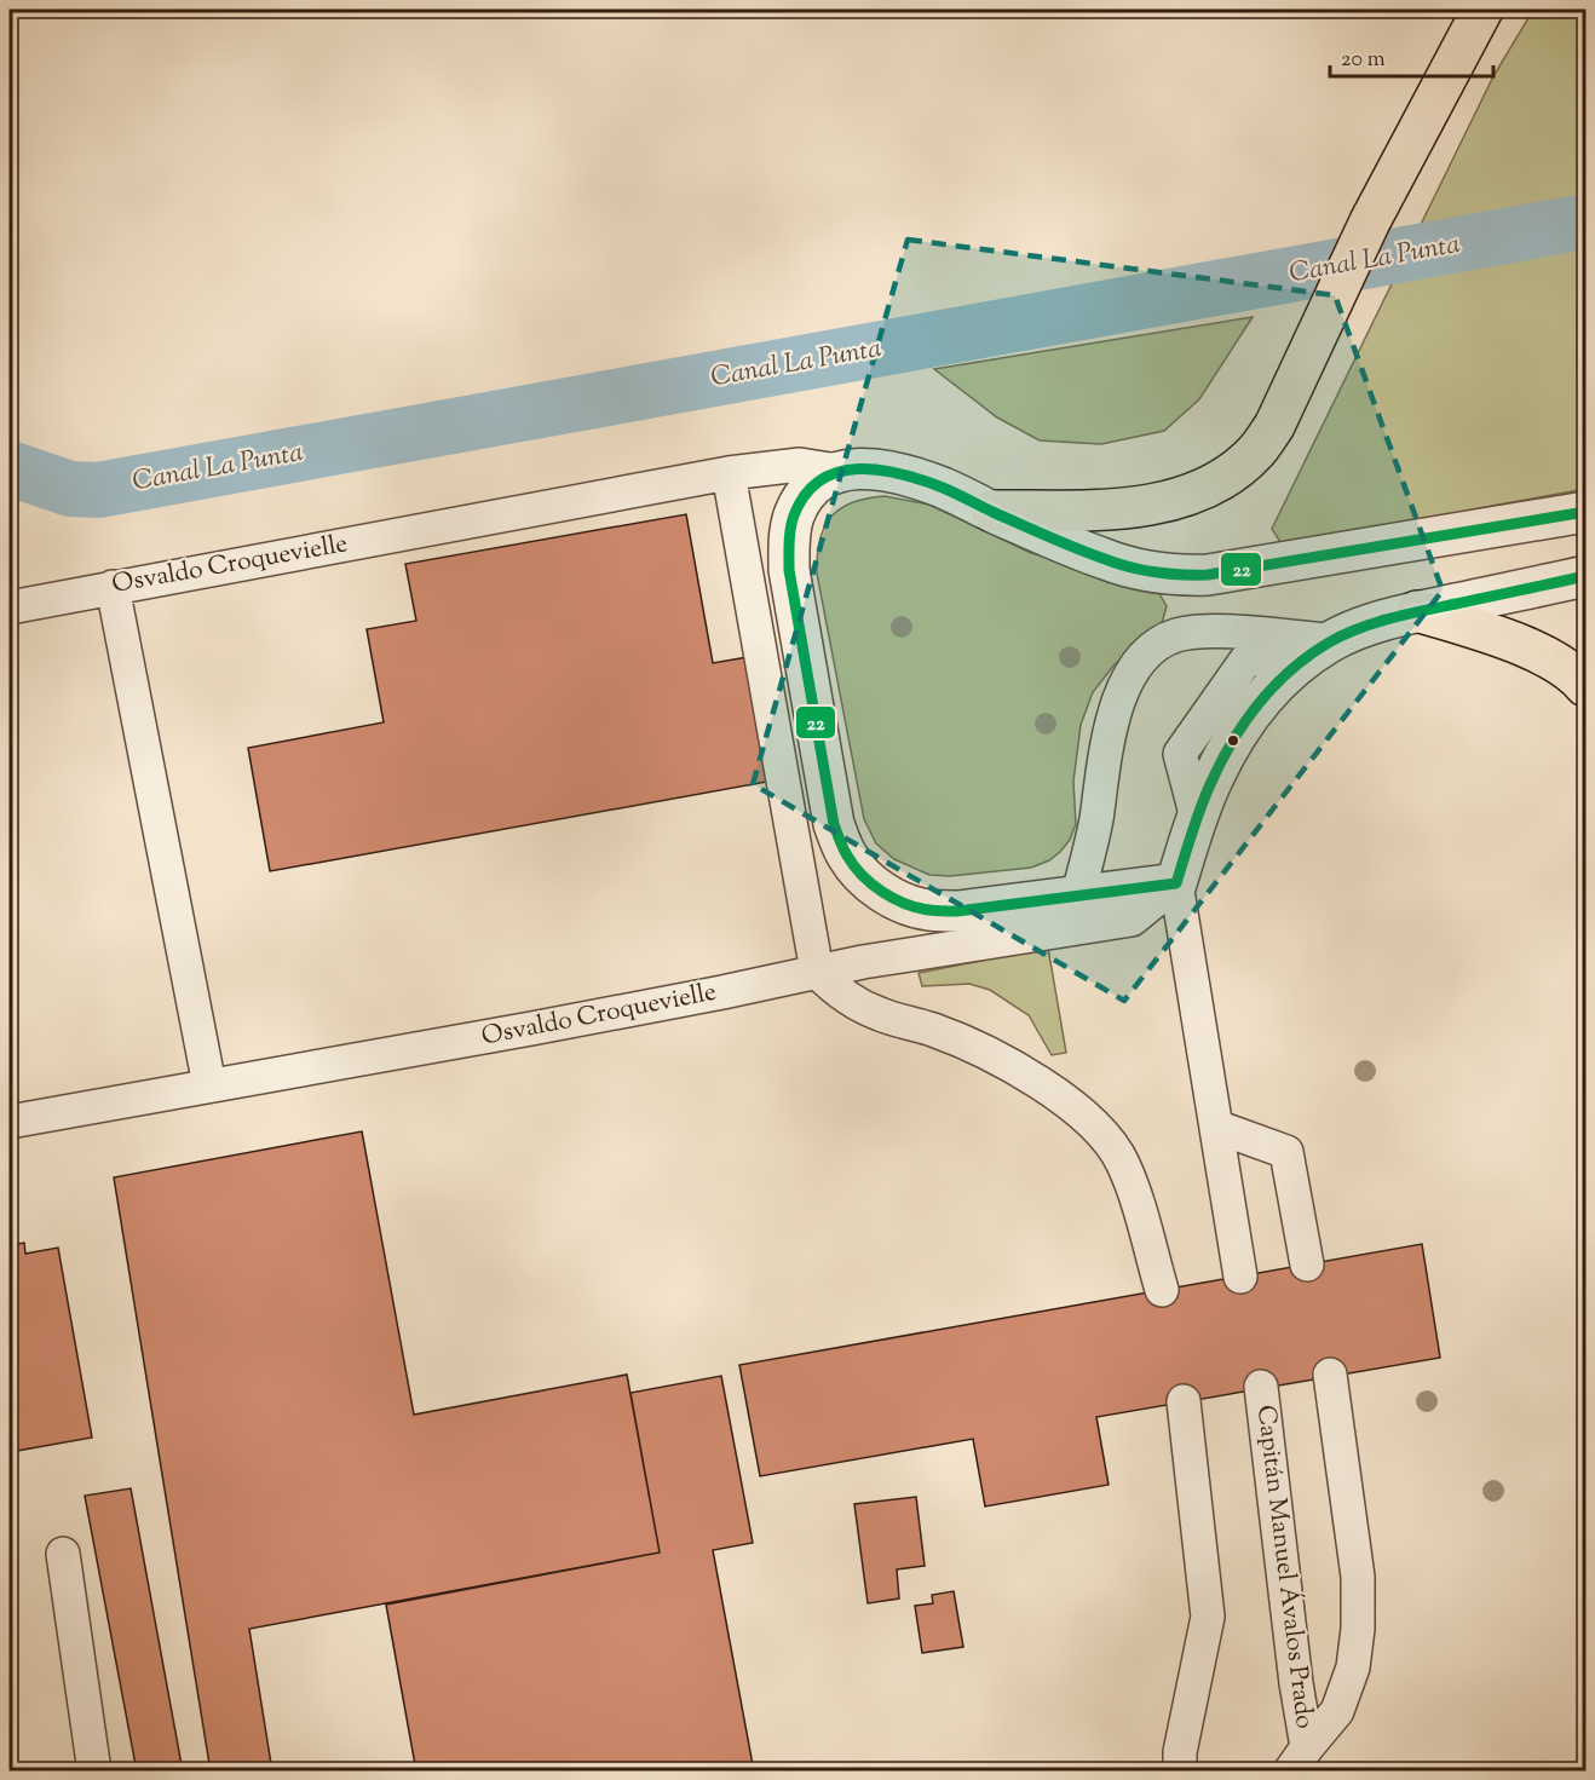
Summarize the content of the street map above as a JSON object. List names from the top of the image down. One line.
{"streets":{"lane":["Osvaldo Croquevielle","Capitán Manuel Ávalos Prado"]},"water":["Canal La Punta"],"lines":["transit line 22"],"scale_bar":"20 m"}
